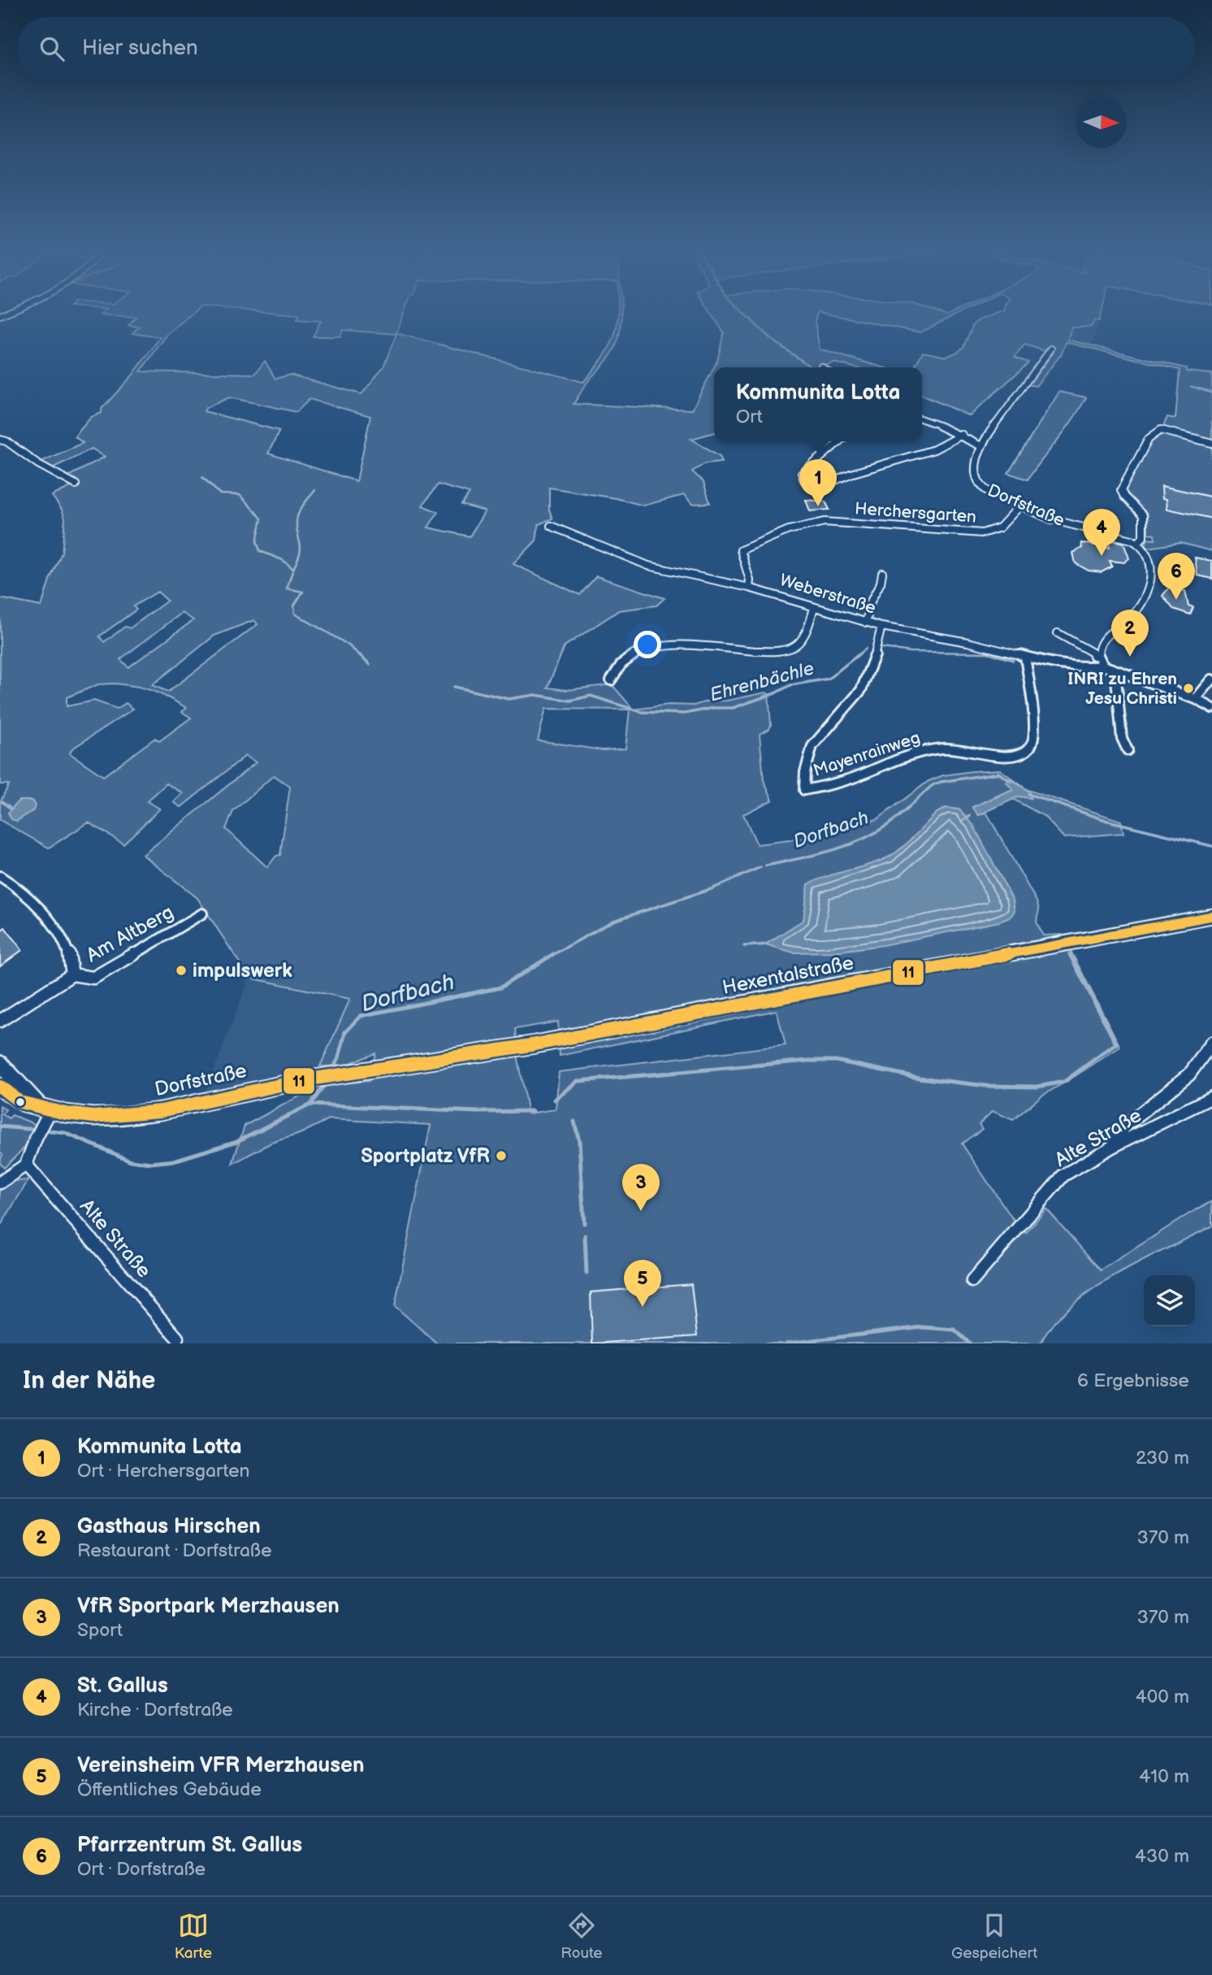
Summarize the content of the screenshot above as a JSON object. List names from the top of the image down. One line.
{"streets":{"main road":["Dorfstraße","Hexentalstraße"],"street":["Herchersgarten","Weberstraße","Mayenrainweg","Am Altberg","Alte Straße"]},"crossings":[["Dorfstraße","Herchersgarten"],["Dorfstraße","Hexentalstraße"],["Herchersgarten","Weberstraße"],["Weberstraße","Mayenrainweg"]],"water":["Ehrenbächle","Dorfbach"],"places":["INRI zu Ehren Jesu Christi","impulswerk","Sportplatz VfR"],"lines":["transit line 11"],"north":"right","page":{"search":"Hier suchen","popup":["Kommunita Lotta","Ort"],"pins":["1","4","6","2","3","5"],"heading":["In der Nähe","6 Ergebnisse"],"list":[{"mark":"1","name":"Kommunita Lotta","note":"Ort · Herchersgarten","value":"230 m"},{"mark":"2","name":"Gasthaus Hirschen","note":"Restaurant · Dorfstraße","value":"370 m"},{"mark":"3","name":"VfR Sportpark Merzhausen","note":"Sport","value":"370 m"},{"mark":"4","name":"St. Gallus","note":"Kirche · Dorfstraße","value":"400 m"},{"mark":"5","name":"Vereinsheim VFR Merzhausen","note":"Öffentliches Gebäude","value":"410 m"},{"mark":"6","name":"Pfarrzentrum St. Gallus","note":"Ort · Dorfstraße","value":"430 m"}],"nav":["Karte","Route","Gespeichert"]}}
